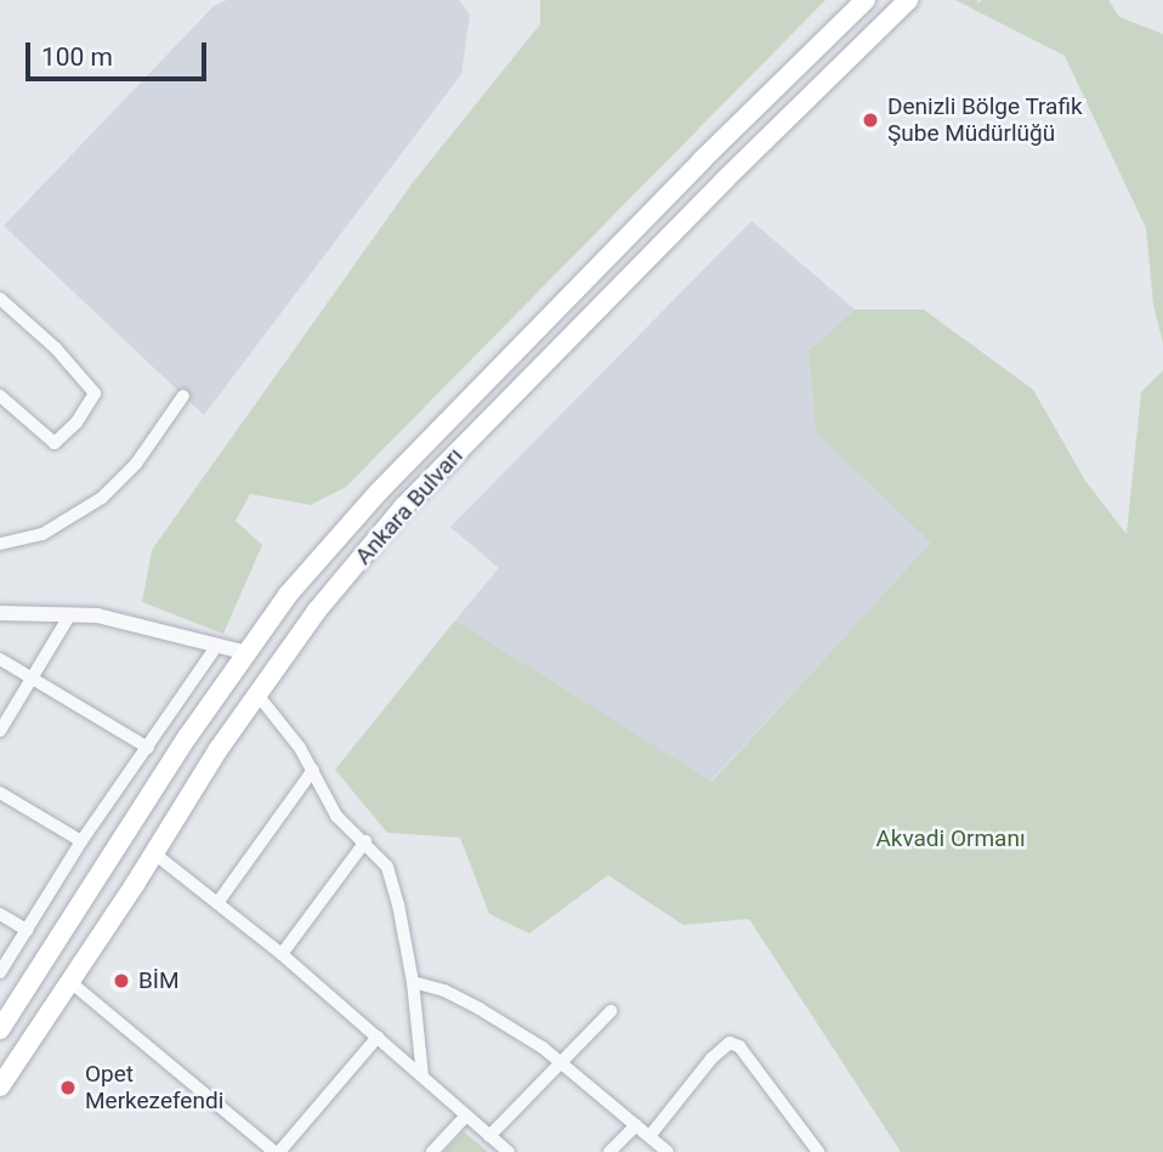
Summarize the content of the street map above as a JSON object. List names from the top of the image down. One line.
{"streets":{"main road":["Ankara Bulvarı"]},"parks":["Akvadi Ormanı"],"places":["Denizli Bölge Trafik Şube Müdürlüğü","BİM","Opet Merkezefendi"],"scale_bar":"100 m"}
